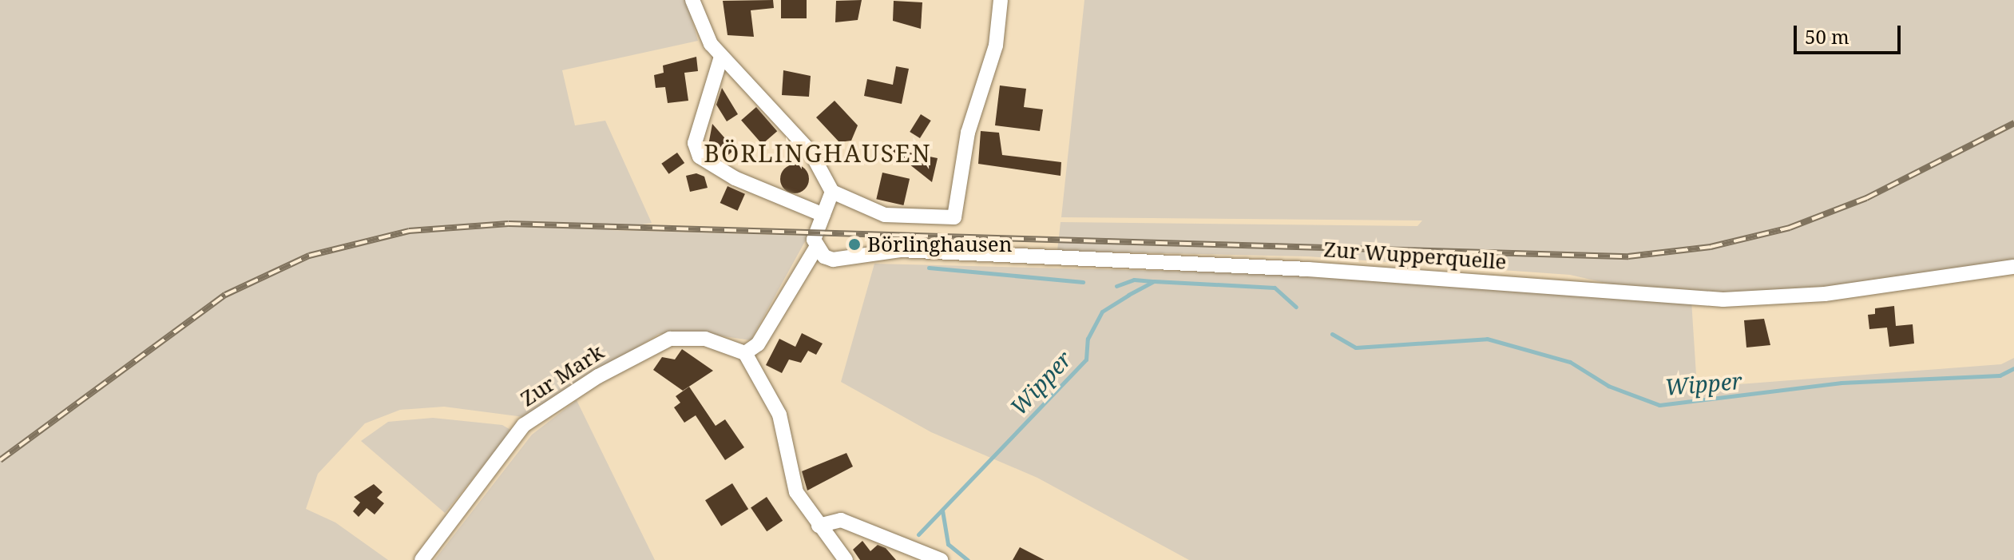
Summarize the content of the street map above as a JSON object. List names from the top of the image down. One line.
{"streets":{"street":["Zur Wupperquelle","Zur Mark"]},"districts":["BÖRLINGHAUSEN"],"water":["Wipper"],"places":["Börlinghausen"],"scale_bar":"50 m"}
